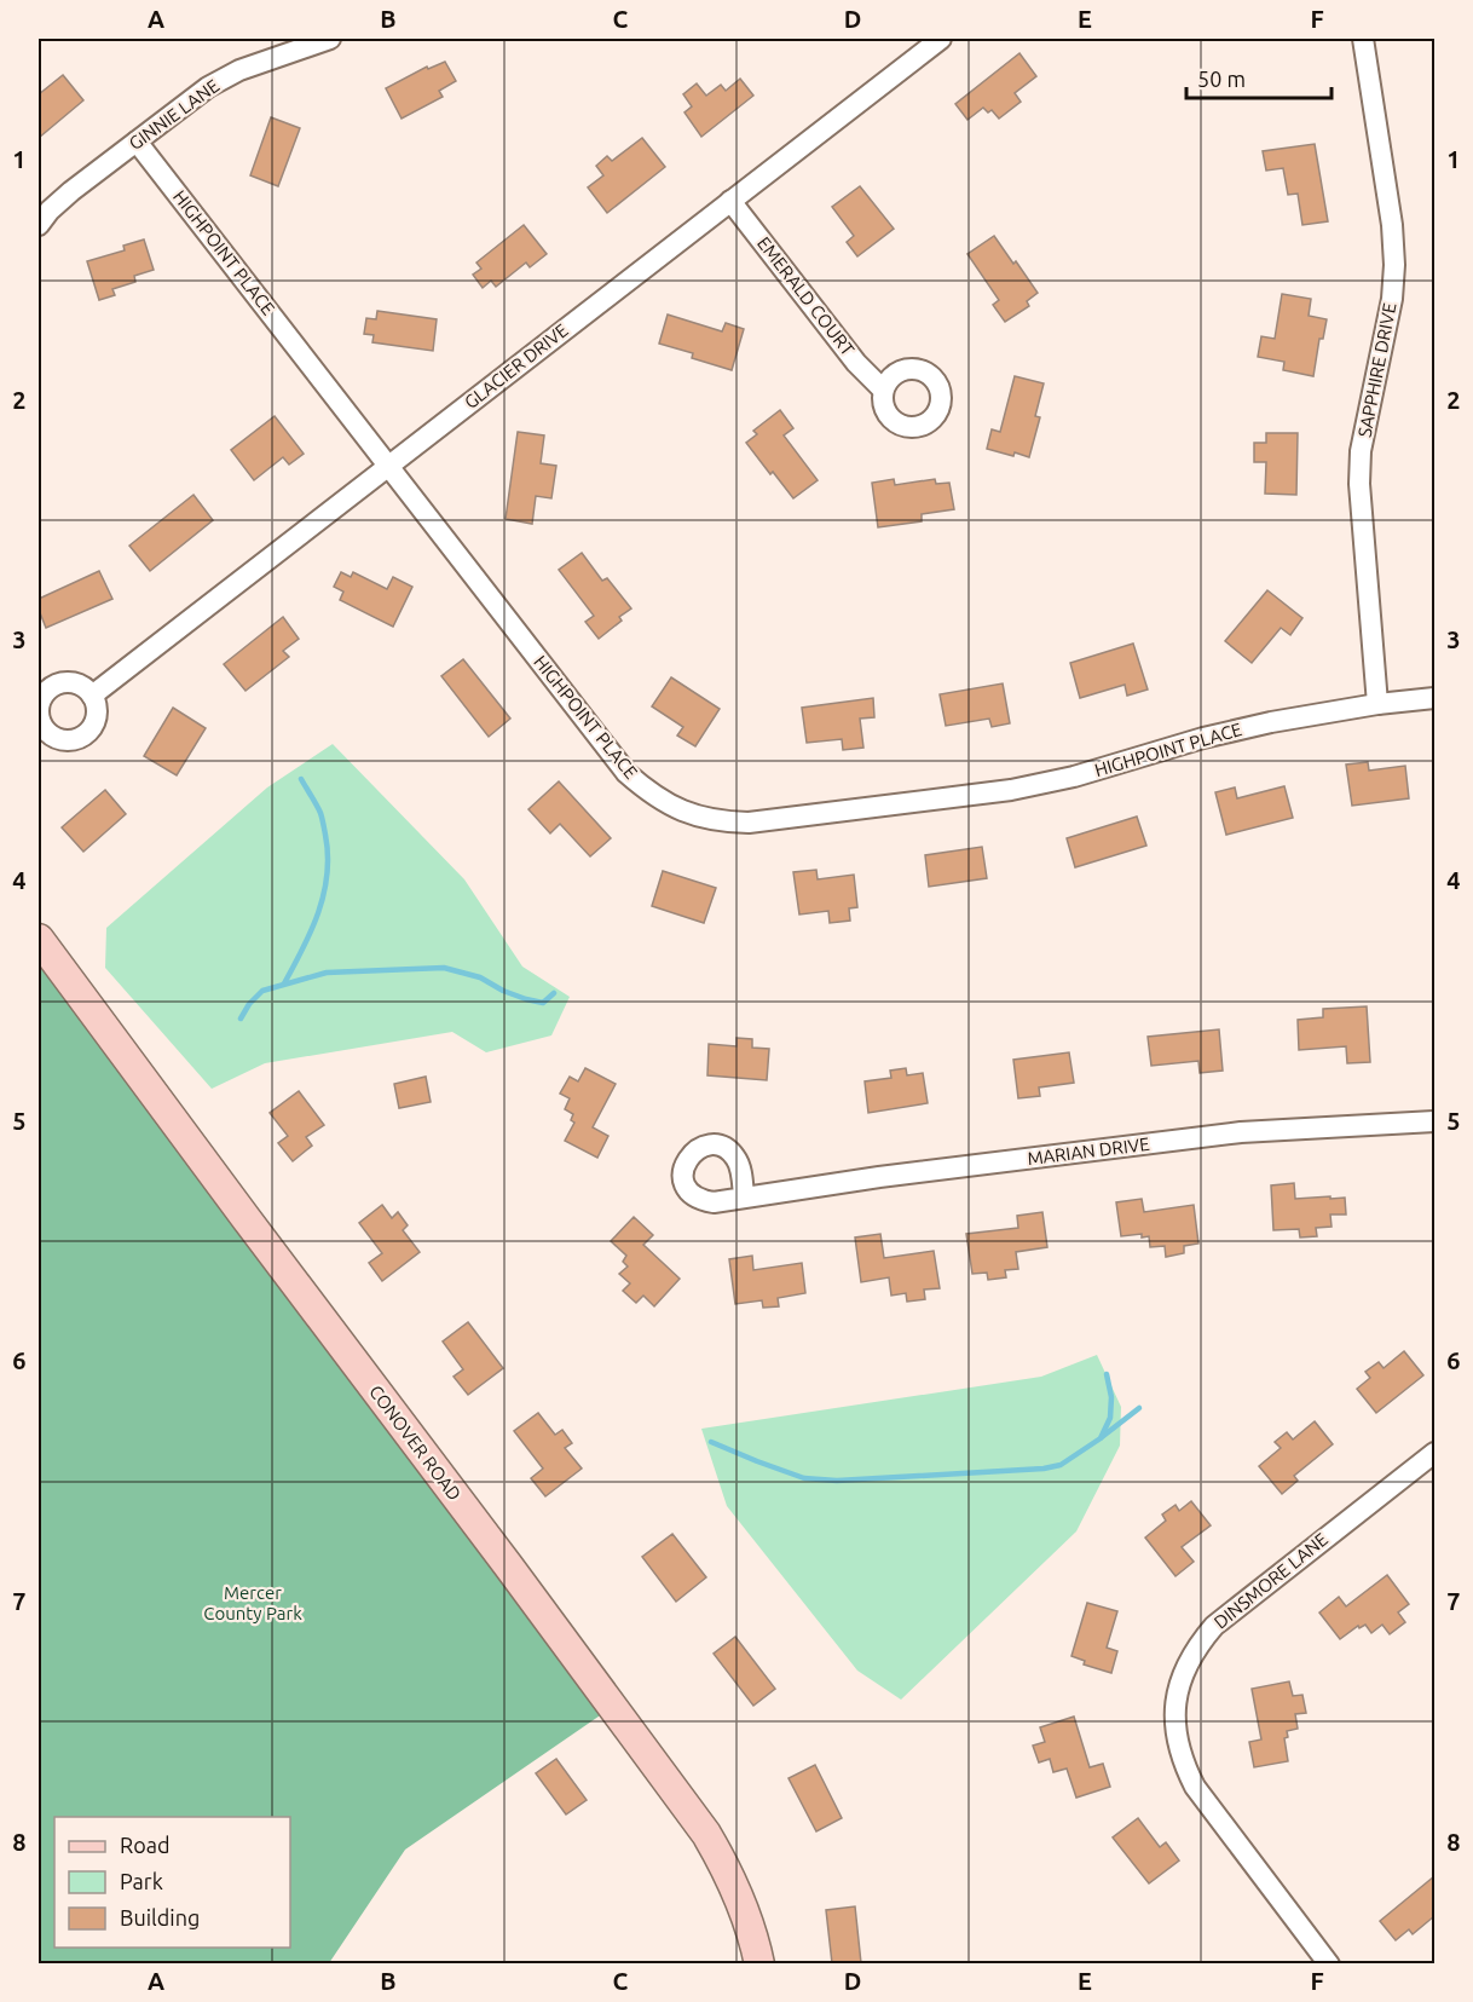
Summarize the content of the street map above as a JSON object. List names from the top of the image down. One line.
{"streets":{"street":["GINNIE LANE","HIGHPOINT PLACE","EMERALD COURT","GLACIER DRIVE","SAPPHIRE DRIVE","MARIAN DRIVE","CONOVER ROAD","DINSMORE LANE"]},"crossings":[["GINNIE LANE","HIGHPOINT PLACE"],["HIGHPOINT PLACE","GLACIER DRIVE"],["HIGHPOINT PLACE","SAPPHIRE DRIVE"],["EMERALD COURT","GLACIER DRIVE"]],"parks":["Mercer County Park"],"legend":["Road","Park","Building"],"scale_bar":"50 m","grid":{"columns":["A","B","C","D","E","F"],"rows":["1","2","3","4","5","6","7","8"]}}
